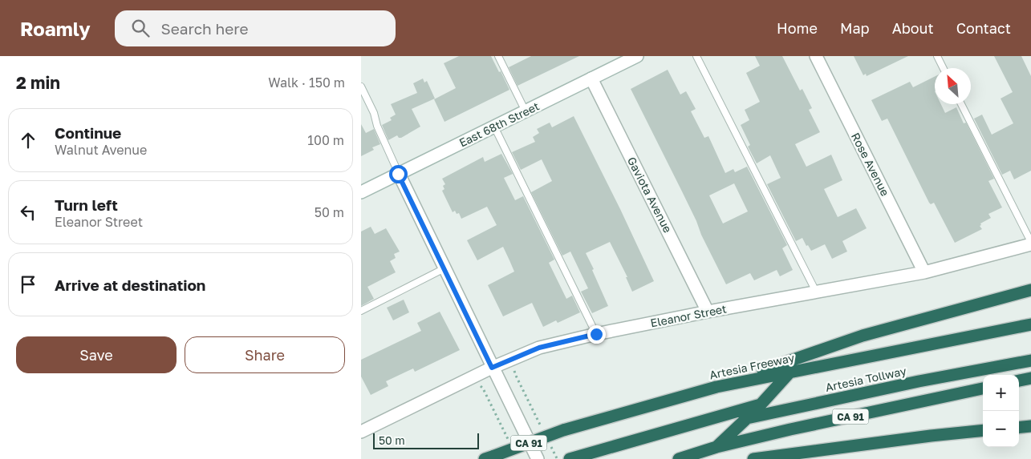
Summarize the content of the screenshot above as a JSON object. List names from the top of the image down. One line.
{"streets":{"highway":["Artesia Freeway","Artesia Tollway","CA 91"],"street":["East 68th Street","Rose Avenue","Gaviota Avenue","Eleanor Street"]},"crossings":[["East 68th Street","Gaviota Avenue"],["Rose Avenue","Eleanor Street"],["Gaviota Avenue","Eleanor Street"],["Artesia Tollway","CA 91"]],"scale_bar":"50 m","north":"top left","page":{"header":"Roamly","search":"Search here","nav":["Home","Map","About","Contact"],"heading":["2 min","Walk · 150 m"],"list":[["Continue","Walnut Avenue","100 m"],["Turn left","Eleanor Street","50 m"],"Arrive at destination"],"buttons":["Save","Share"],"map_buttons":["+","−"],"scale":"50 m"}}
